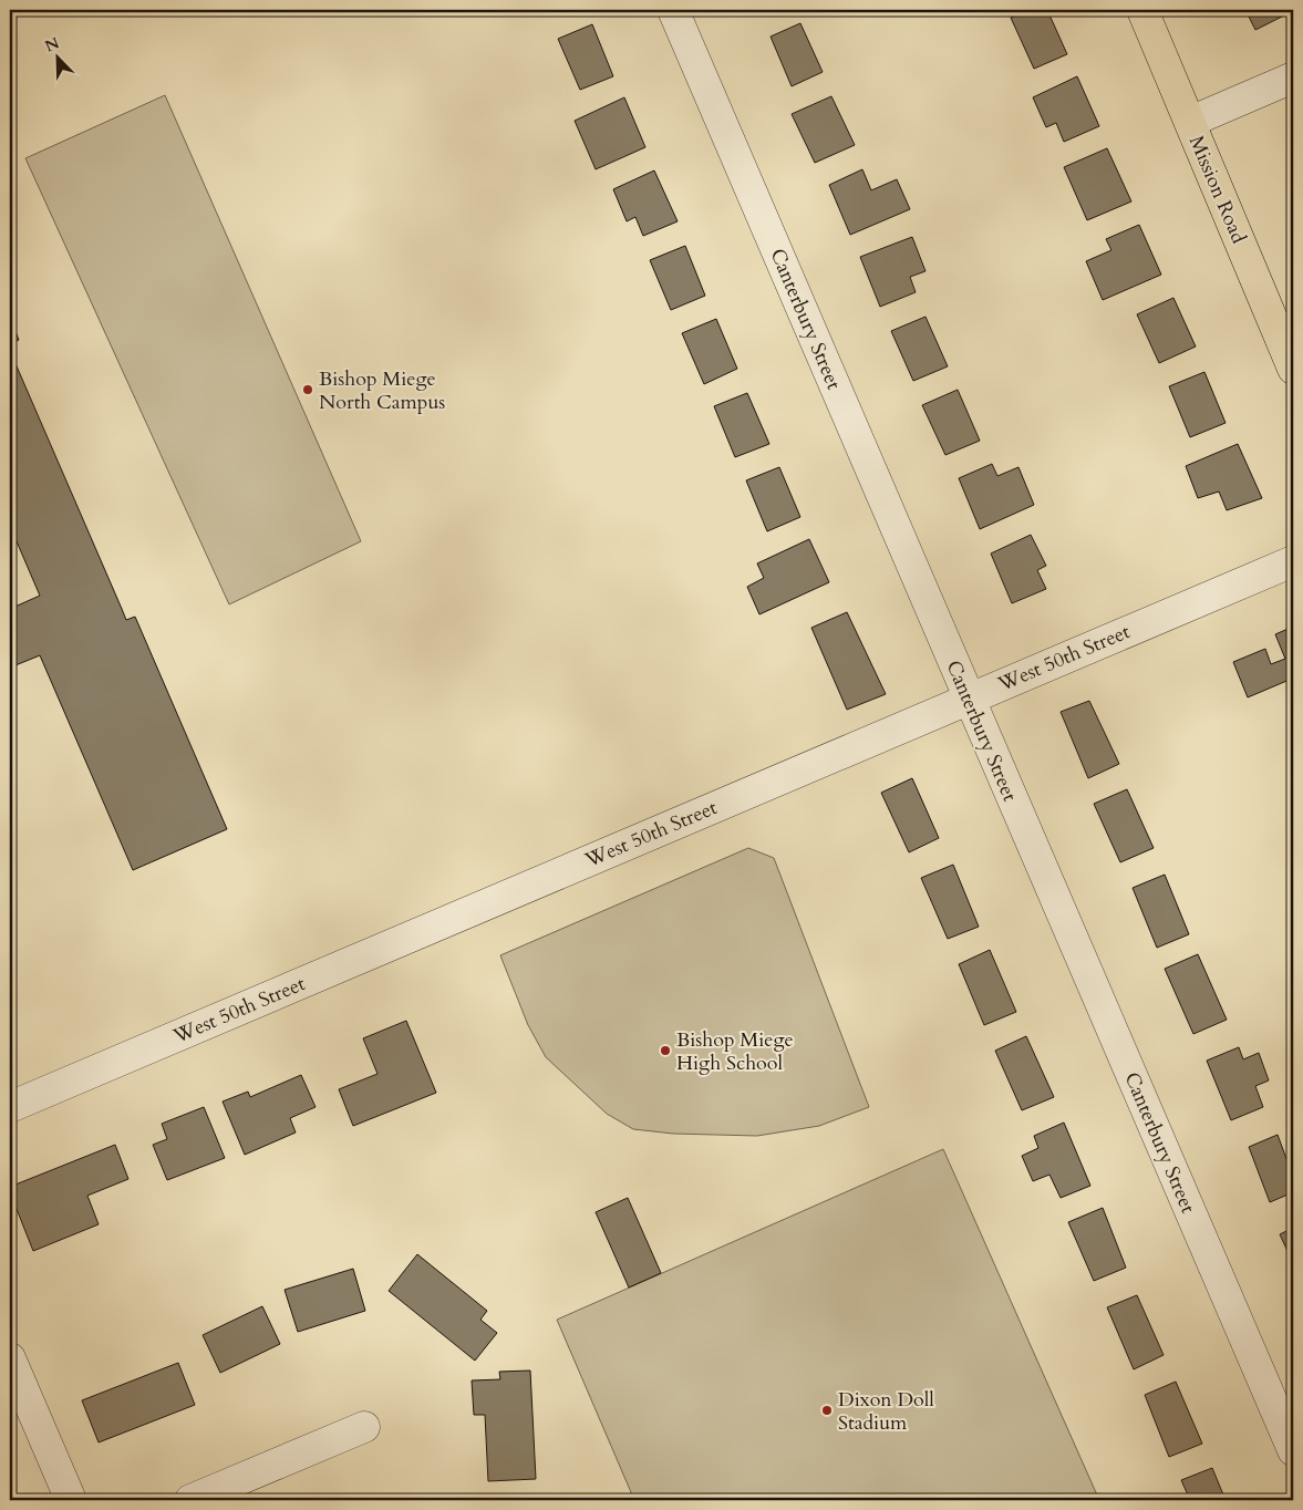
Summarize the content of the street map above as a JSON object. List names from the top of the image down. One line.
{"streets":{"main road":["Mission Road"],"street":["Canterbury Street","West 50th Street"]},"crossings":[["Canterbury Street","West 50th Street"]],"places":["Bishop Miege North Campus","Bishop Miege High School","Dixon Doll Stadium"],"north":"top left"}
